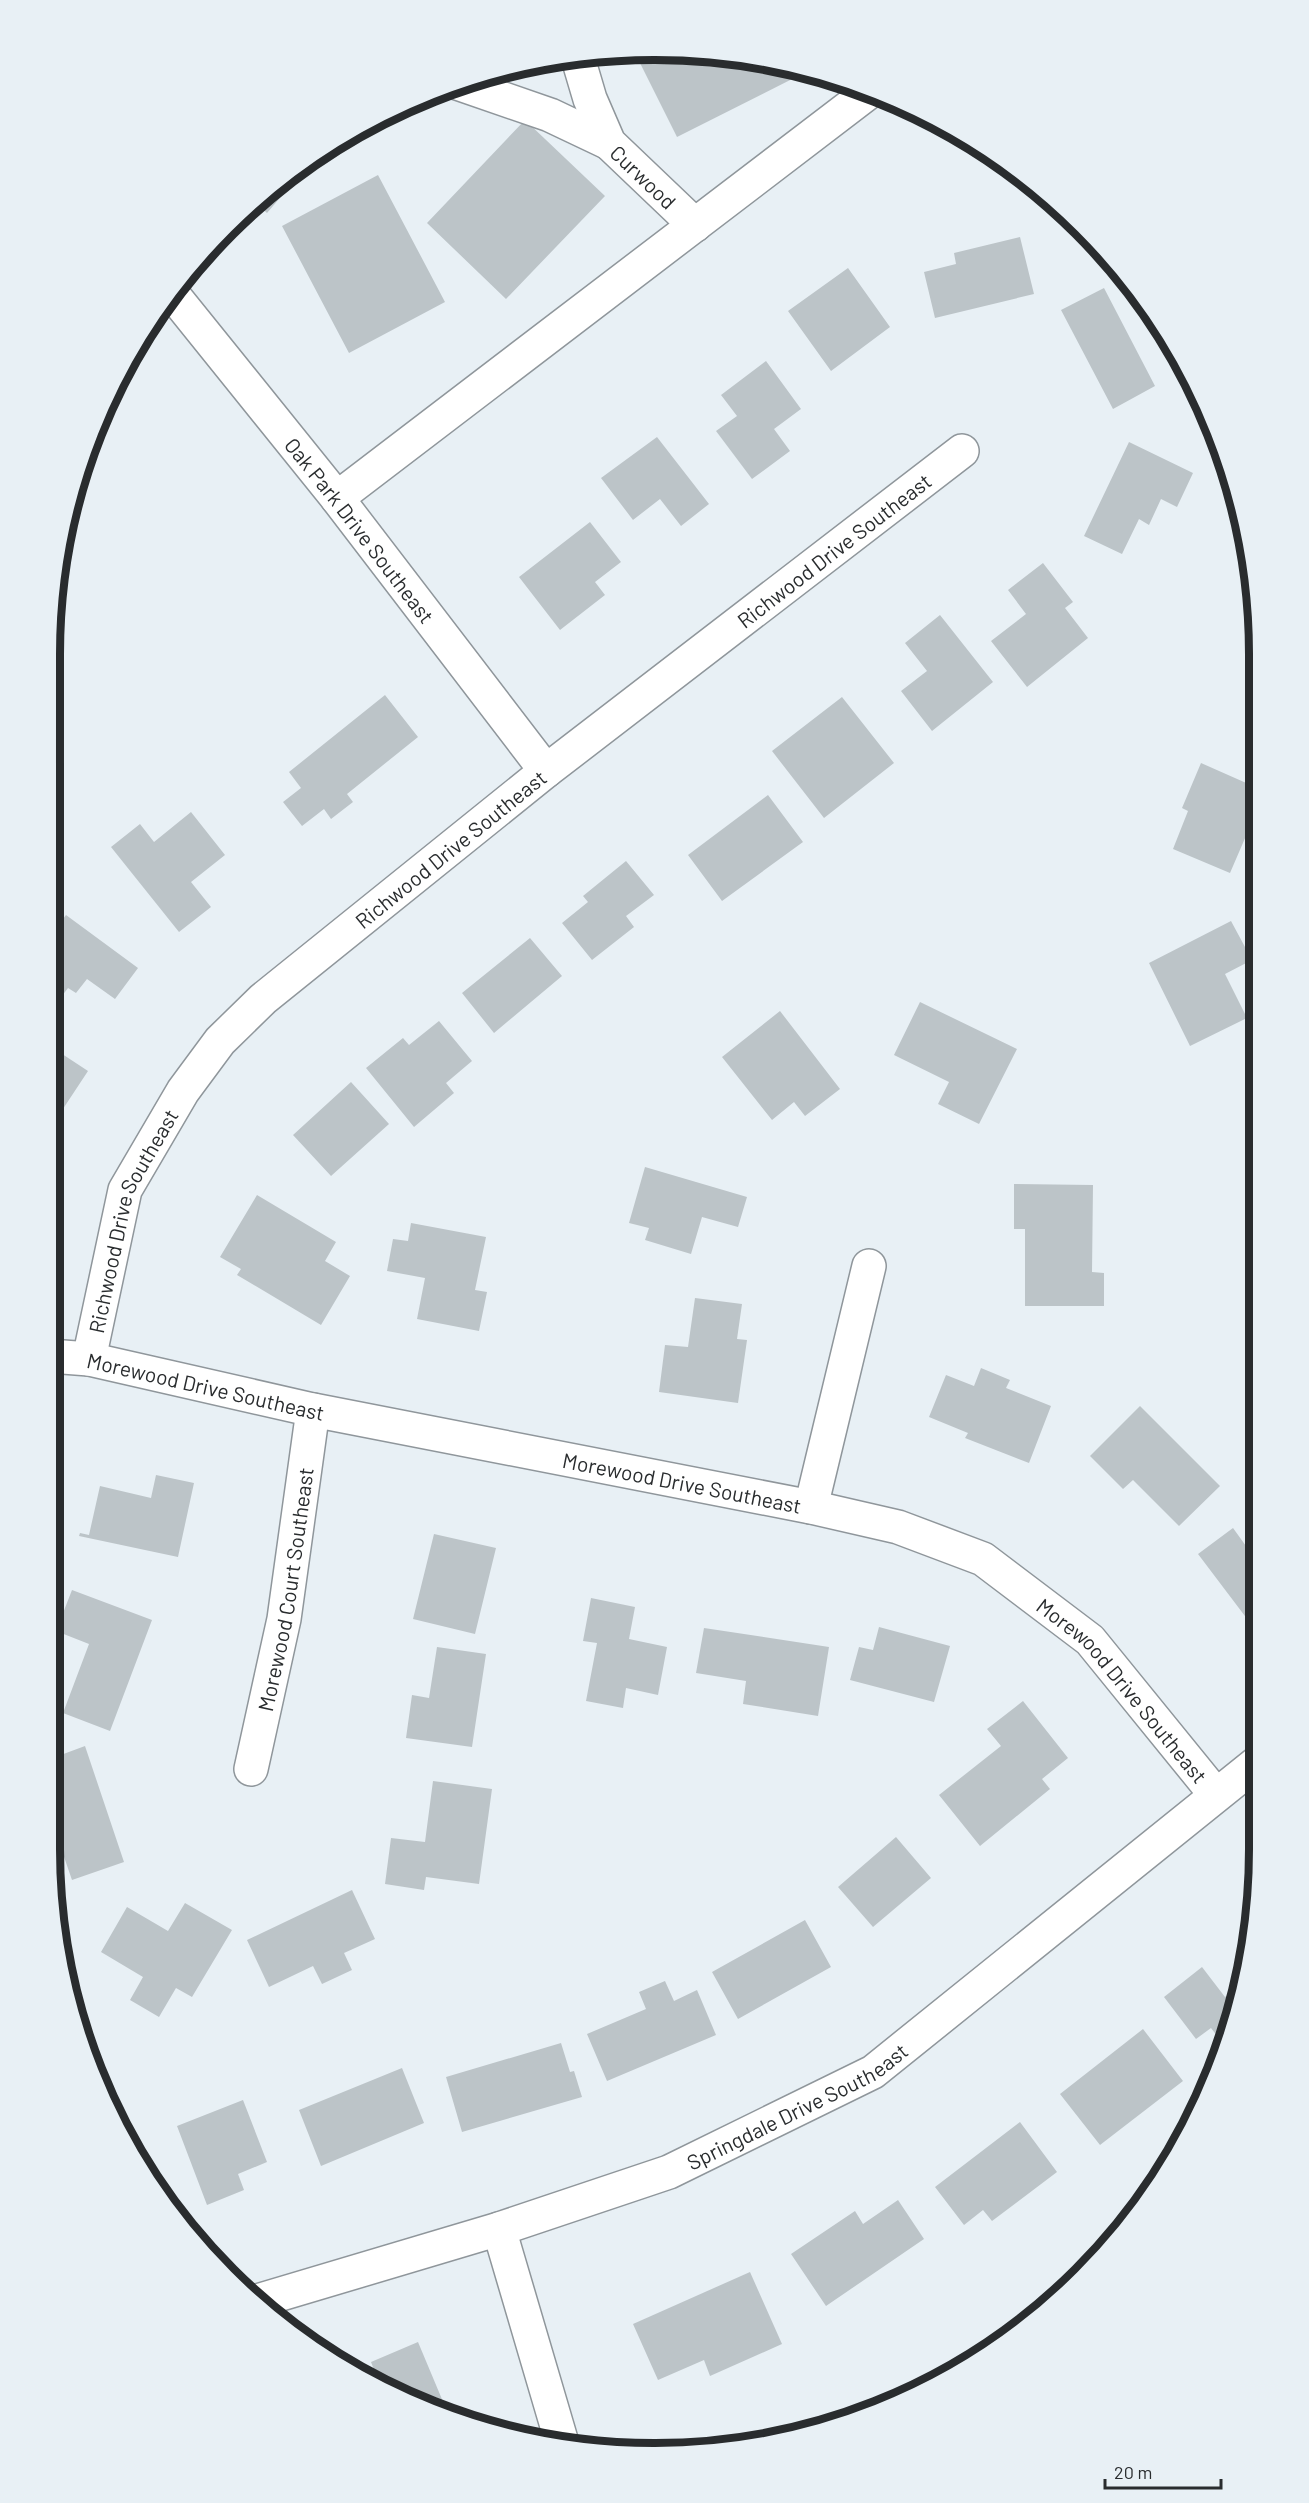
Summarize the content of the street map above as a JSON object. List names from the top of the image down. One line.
{"streets":{"street":["Curwood","Oak Park Drive Southeast","Richwood Drive Southeast","Morewood Drive Southeast","Morewood Court Southeast","Springdale Drive Southeast"]},"crossings":[["Oak Park Drive Southeast","Richwood Drive Southeast"],["Richwood Drive Southeast","Morewood Drive Southeast"],["Morewood Drive Southeast","Morewood Court Southeast"],["Morewood Drive Southeast","Springdale Drive Southeast"]],"scale_bar":"20 m"}
